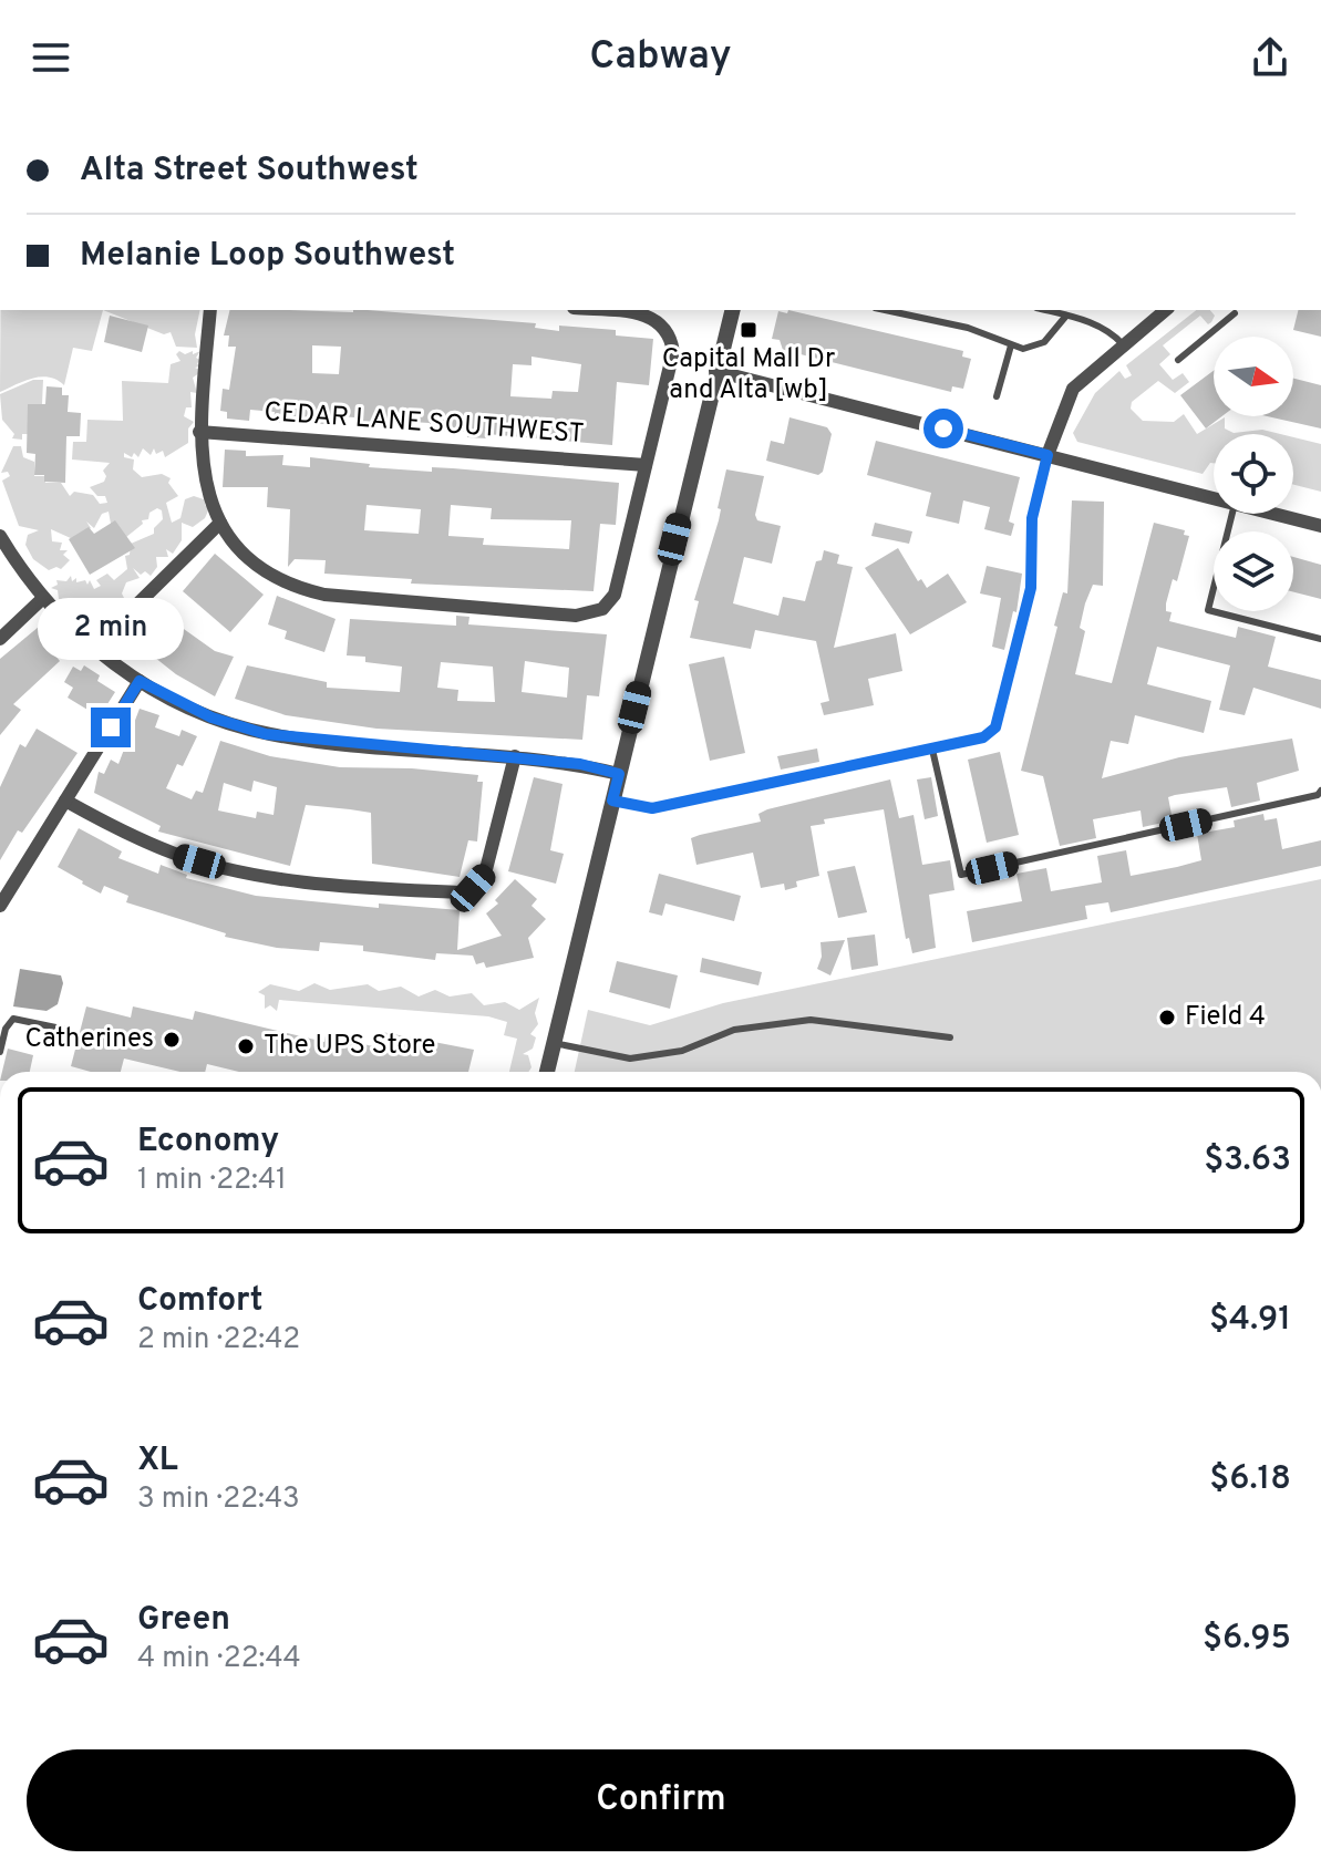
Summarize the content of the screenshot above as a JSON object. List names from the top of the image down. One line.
{"streets":{"street":["CEDAR LANE SOUTHWEST"]},"places":{"transit":["Capital Mall Dr and Alta [wb]"],"other":["Field 4","Catherines","The UPS Store"]},"north":"right","page":{"header":"Cabway","banner":["Alta Street Southwest","Melanie Loop Southwest"],"bubble":"2 min","list":[{"name":"Economy","note":"1 min · 22:41","value":"$3.63"},{"name":"Comfort","note":"2 min · 22:42","value":"$4.91"},{"name":"XL","note":"3 min · 22:43","value":"$6.18"},{"name":"Green","note":"4 min · 22:44","value":"$6.95"}],"buttons":"Confirm"}}
